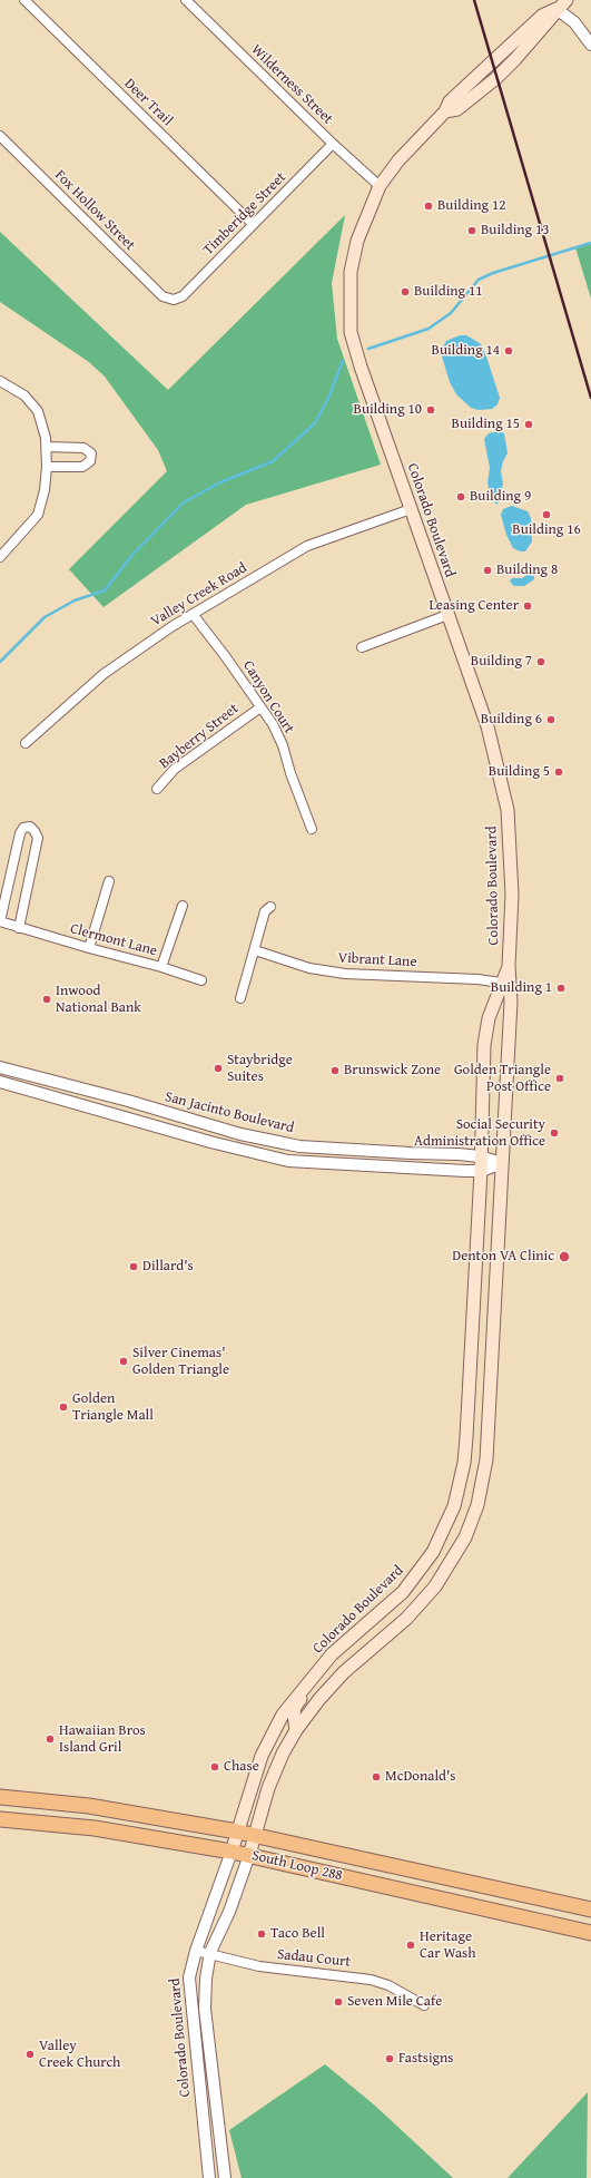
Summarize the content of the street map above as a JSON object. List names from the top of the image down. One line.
{"streets":{"highway":["South Loop 288"],"main road":["Colorado Boulevard"],"street":["Wilderness Street","Deer Trail","Fox Hollow Street","Timberidge Street","Valley Creek Road","Canyon Court","Bayberry Street","Clermont Lane","Vibrant Lane","San Jacinto Boulevard","Sadau Court"]},"crossings":[["Wilderness Street","Timberidge Street"],["Wilderness Street","Colorado Boulevard"],["Deer Trail","Timberidge Street"],["Fox Hollow Street","Timberidge Street"],["Colorado Boulevard","Valley Creek Road"],["Colorado Boulevard","Vibrant Lane"],["Colorado Boulevard","San Jacinto Boulevard"],["Colorado Boulevard","South Loop 288"],["Colorado Boulevard","Sadau Court"],["Valley Creek Road","Canyon Court"],["Canyon Court","Bayberry Street"]],"places":["Building 12","Building 13","Building 11","Building 14","Building 10","Building 15","Building 9","Building 16","Building 8","Leasing Center","Building 7","Building 6","Building 5","Building 1","Inwood National Bank","Staybridge Suites","Brunswick Zone","Golden Triangle Post Office","Social Security Administration Office","Denton VA Clinic","Dillard's","Silver Cinemas' Golden Triangle","Golden Triangle Mall","Hawaiian Bros Island Gril","Chase","McDonald's","Taco Bell","Heritage Car Wash","Seven Mile Cafe","Valley Creek Church","Fastsigns"]}
